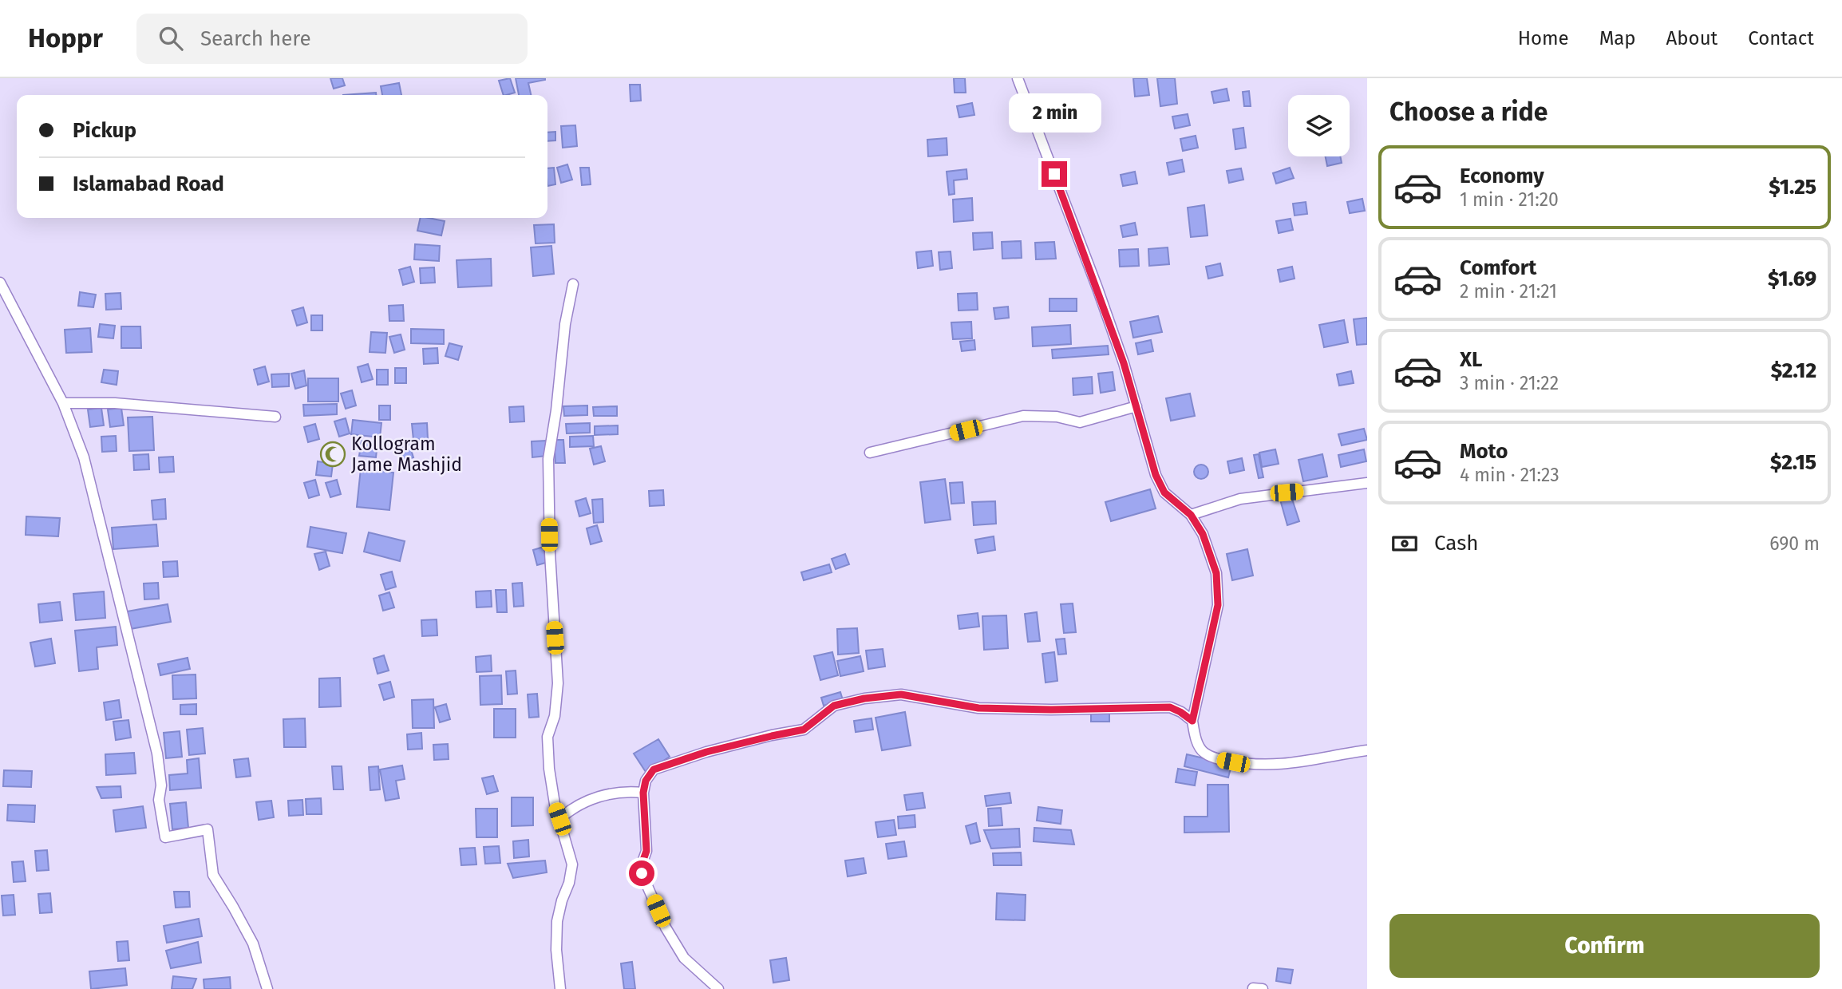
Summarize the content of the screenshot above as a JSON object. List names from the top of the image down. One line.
{"places":{"mosque":["Kollogram Jame Mashjid"]},"page":{"header":"Hoppr","search":"Search here","nav":["Home","Map","About","Contact"],"heading":"Choose a ride","bubble":"2 min","banner":["Pickup","Islamabad Road"],"list":[{"name":"Economy","note":"1 min · 21:20","value":"$1.25"},{"name":"Comfort","note":"2 min · 21:21","value":"$1.69"},{"name":"XL","note":"3 min · 21:22","value":"$2.12"},{"name":"Moto","note":"4 min · 21:23","value":"$2.15"}],"pay":["Cash","690 m"],"buttons":"Confirm"}}
